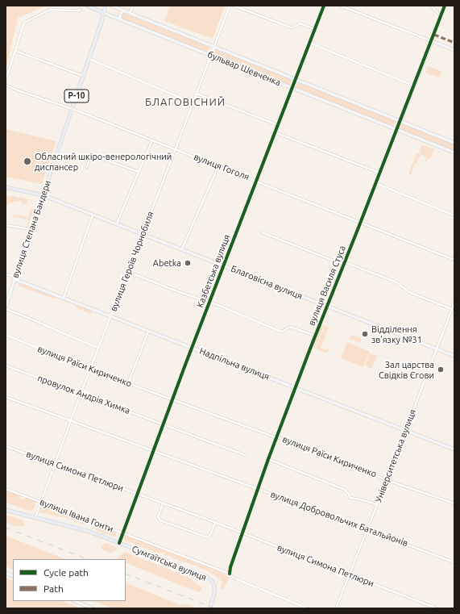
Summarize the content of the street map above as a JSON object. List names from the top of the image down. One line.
{"streets":{"main road":["бульвар Шевченка","Р-10","вулиця Степана Бандери","Благовісна вулиця","вулиця Василя Стуса","Надпільна вулиця","Сумгаїтська вулиця"],"street":["вулиця Гоголя","вулиця Героїв Чорнобиля","Казбетська вулиця","вулиця Раїси Кириченко","провулок Андрія Химка","Університетська вулиця","вулиця Симона Петлюри","вулиця Івана Гонти","вулиця Добровольчих Батальйонів"]},"crossings":[["бульвар Шевченка","вулиця Степана Бандери"],["бульвар Шевченка","вулиця Героїв Чорнобиля"],["бульвар Шевченка","Казбетська вулиця"],["бульвар Шевченка","вулиця Василя Стуса"],["вулиця Гоголя","вулиця Степана Бандери"],["вулиця Гоголя","вулиця Героїв Чорнобиля"],["вулиця Гоголя","Казбетська вулиця"],["вулиця Гоголя","вулиця Василя Стуса"],["вулиця Степана Бандери","Благовісна вулиця"],["вулиця Степана Бандери","Надпільна вулиця"],["вулиця Героїв Чорнобиля","Благовісна вулиця"],["вулиця Героїв Чорнобиля","Надпільна вулиця"],["вулиця Героїв Чорнобиля","вулиця Раїси Кириченко"],["вулиця Героїв Чорнобиля","провулок Андрія Химка"],["вулиця Героїв Чорнобиля","вулиця Симона Петлюри"],["вулиця Героїв Чорнобиля","вулиця Івана Гонти"],["вулиця Героїв Чорнобиля","вулиця Добровольчих Батальйонів"],["вулиця Героїв Чорнобиля","Сумгаїтська вулиця"],["Казбетська вулиця","Благовісна вулиця"],["Казбетська вулиця","Надпільна вулиця"],["Казбетська вулиця","вулиця Раїси Кириченко"],["Казбетська вулиця","провулок Андрія Химка"],["Казбетська вулиця","вулиця Симона Петлюри"],["Казбетська вулиця","вулиця Івана Гонти"],["Казбетська вулиця","вулиця Добровольчих Батальйонів"],["Казбетська вулиця","Сумгаїтська вулиця"],["Благовісна вулиця","вулиця Василя Стуса"],["Благовісна вулиця","Університетська вулиця"],["вулиця Василя Стуса","Надпільна вулиця"],["вулиця Василя Стуса","вулиця Раїси Кириченко"],["вулиця Василя Стуса","вулиця Симона Петлюри"],["вулиця Василя Стуса","вулиця Івана Гонти"],["вулиця Василя Стуса","вулиця Добровольчих Батальйонів"],["Надпільна вулиця","Університетська вулиця"],["вулиця Раїси Кириченко","Університетська вулиця"],["Університетська вулиця","вулиця Симона Петлюри"],["Університетська вулиця","вулиця Добровольчих Батальйонів"]],"districts":["БЛАГОВІСНИЙ"],"places":["Обласний шкіро-венерологічний диспансер","Abetka","Відділення зв'язку №31","Зал царства Свідків Єгови"],"legend":["Cycle path","Path"]}
